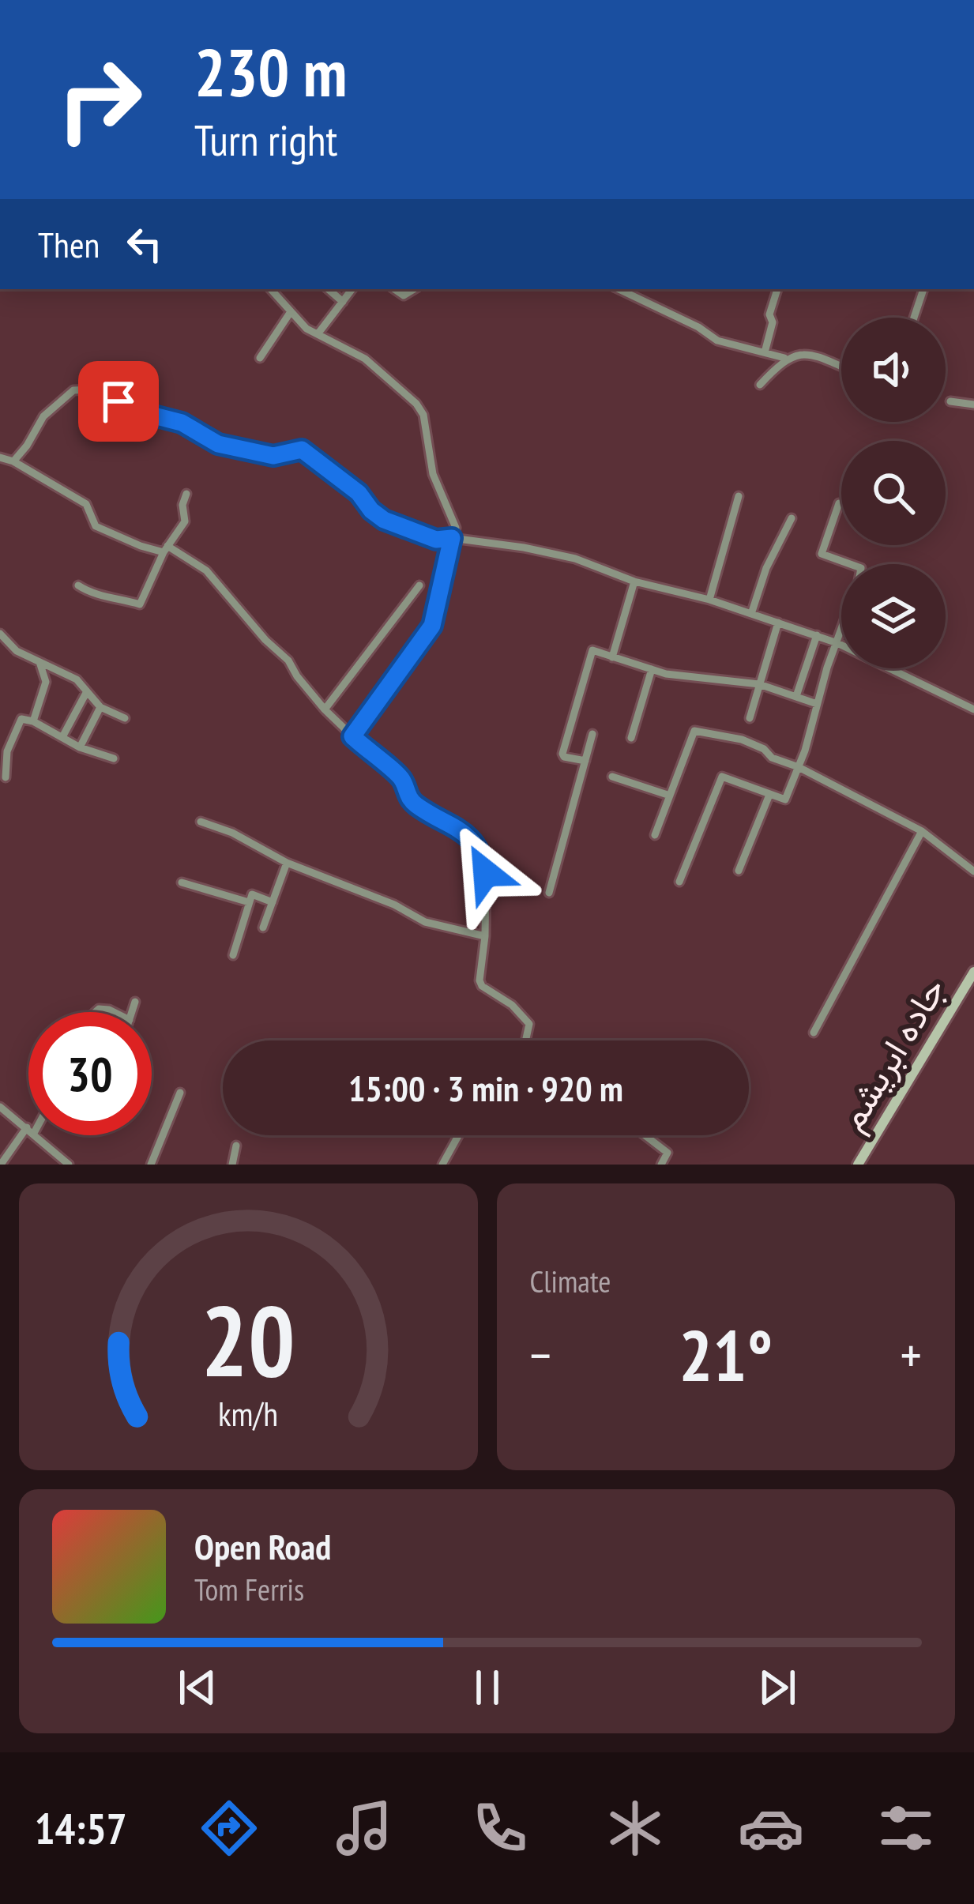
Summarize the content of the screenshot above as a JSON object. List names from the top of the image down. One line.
{"streets":{"main road":["جاده ابریشم"]},"page":{"turn":["230 m","Turn right"],"then":"Then","limit":"30","trip":"15:00 · 3 min · 920 m","tile":"Climate","heat":["−","21°","+"],"song":["Open Road","Tom Ferris"],"tabs":"14:57","gauge":["20","km/h"]}}
